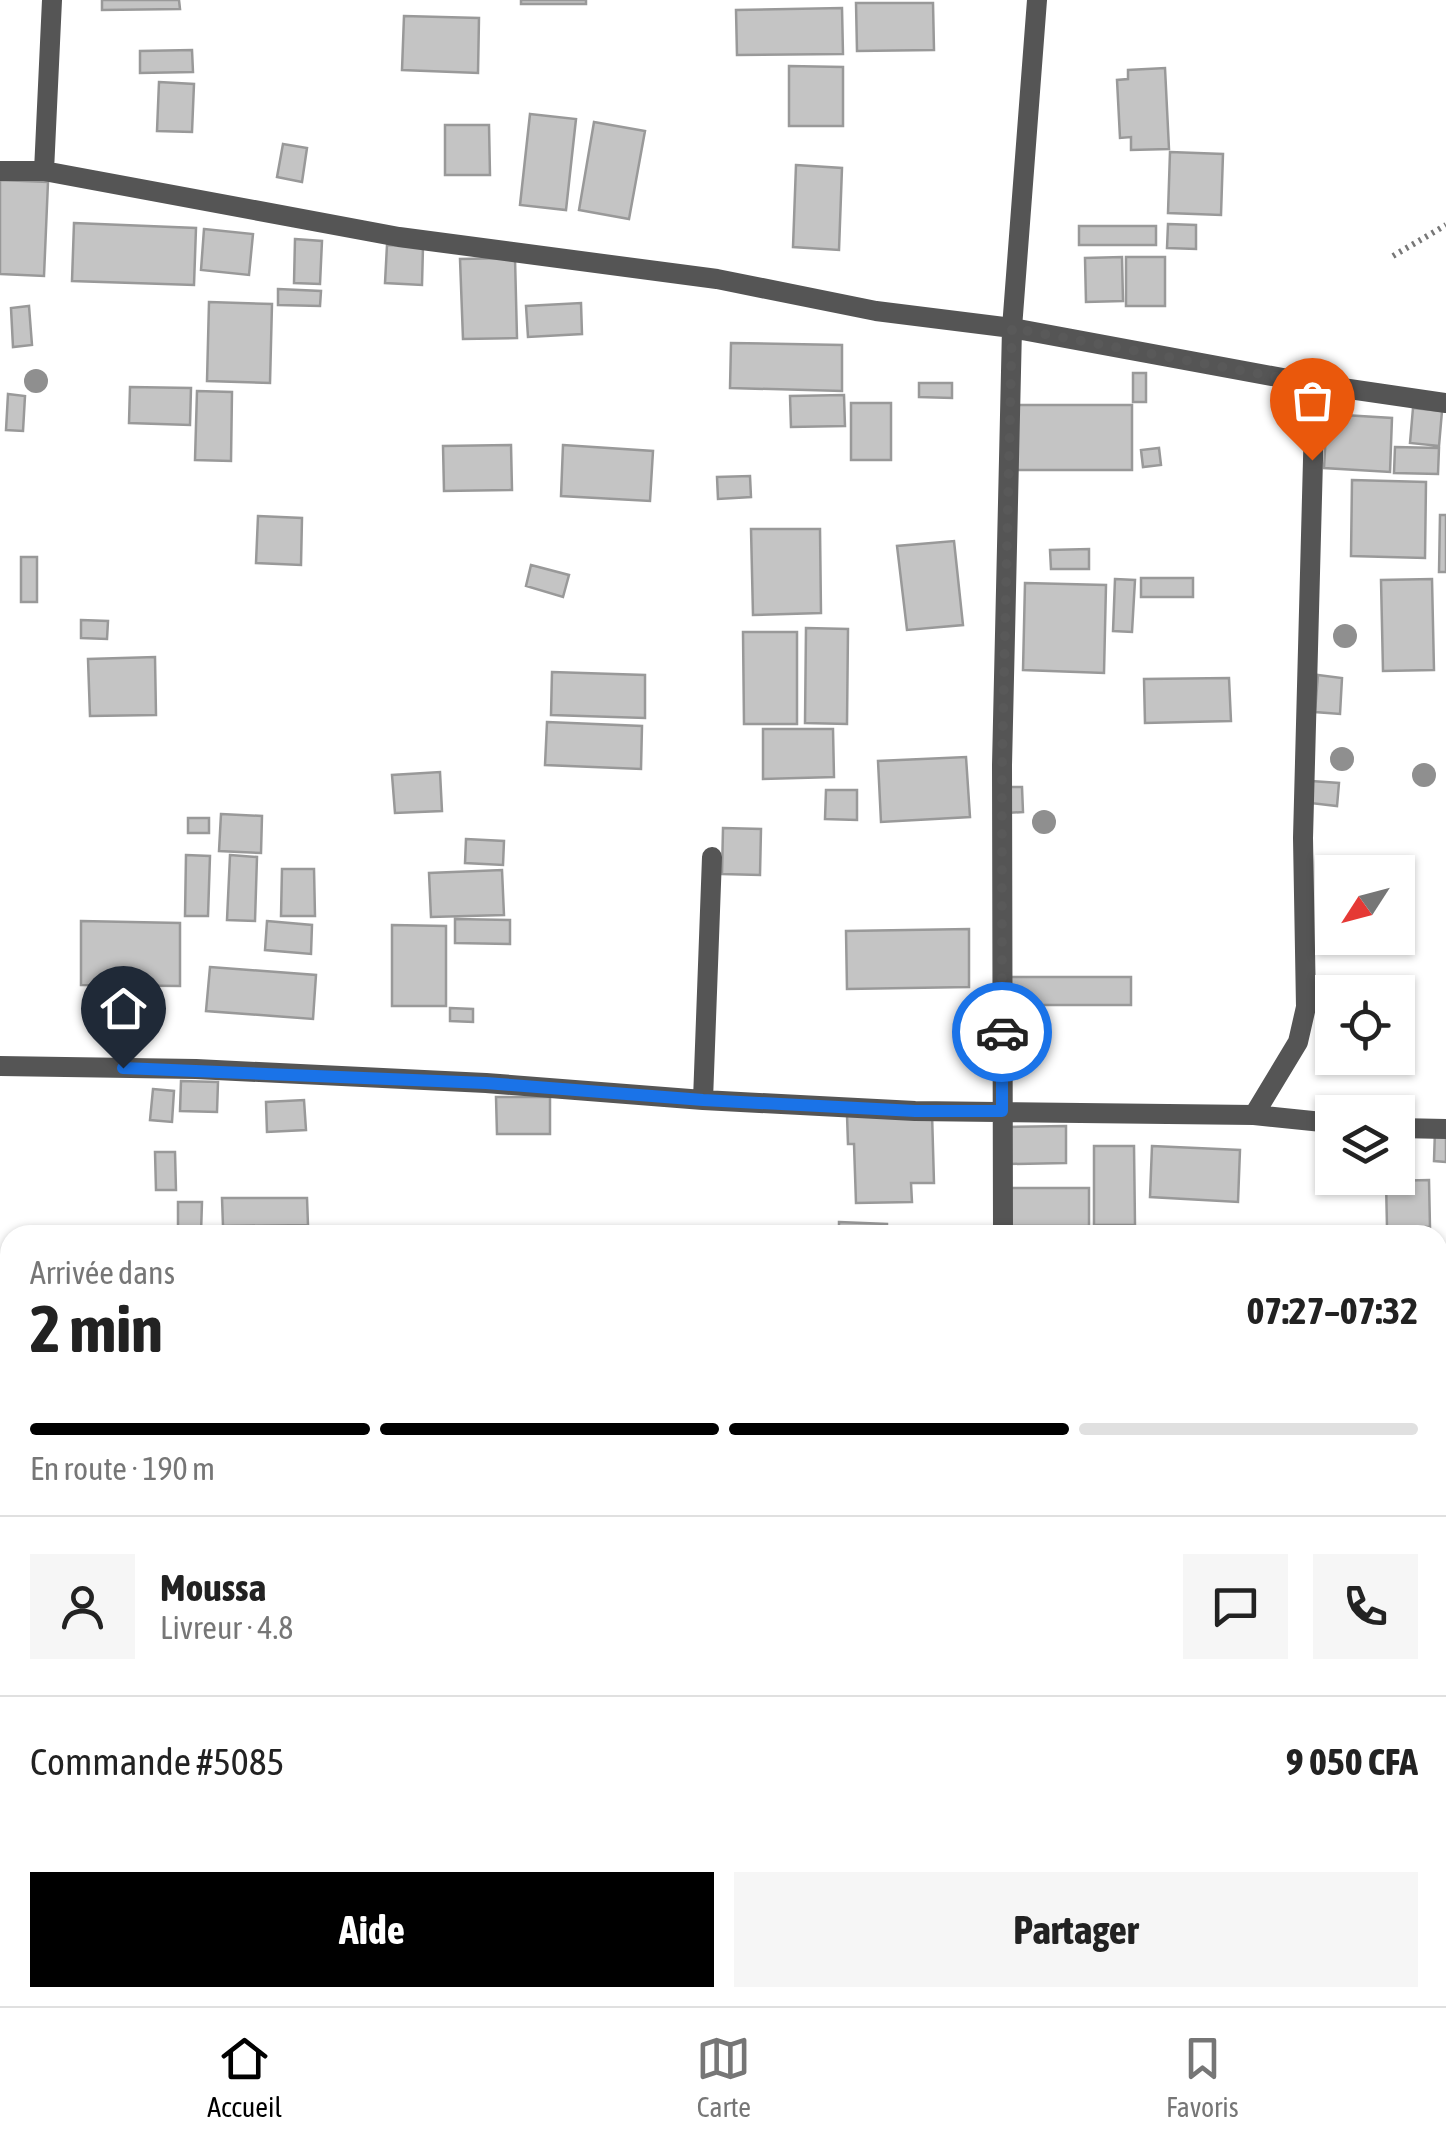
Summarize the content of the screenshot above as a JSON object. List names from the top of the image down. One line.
{"north":"bottom left","page":{"heading":["2 min","Arrivée dans","07:27–07:32"],"panel":["Moussa","Livreur · 4.8","Commande #5085","9 050 CFA"],"bar":"En route · 190 m","buttons":["Aide","Partager"],"tabs":["Accueil","Carte","Favoris"]}}
